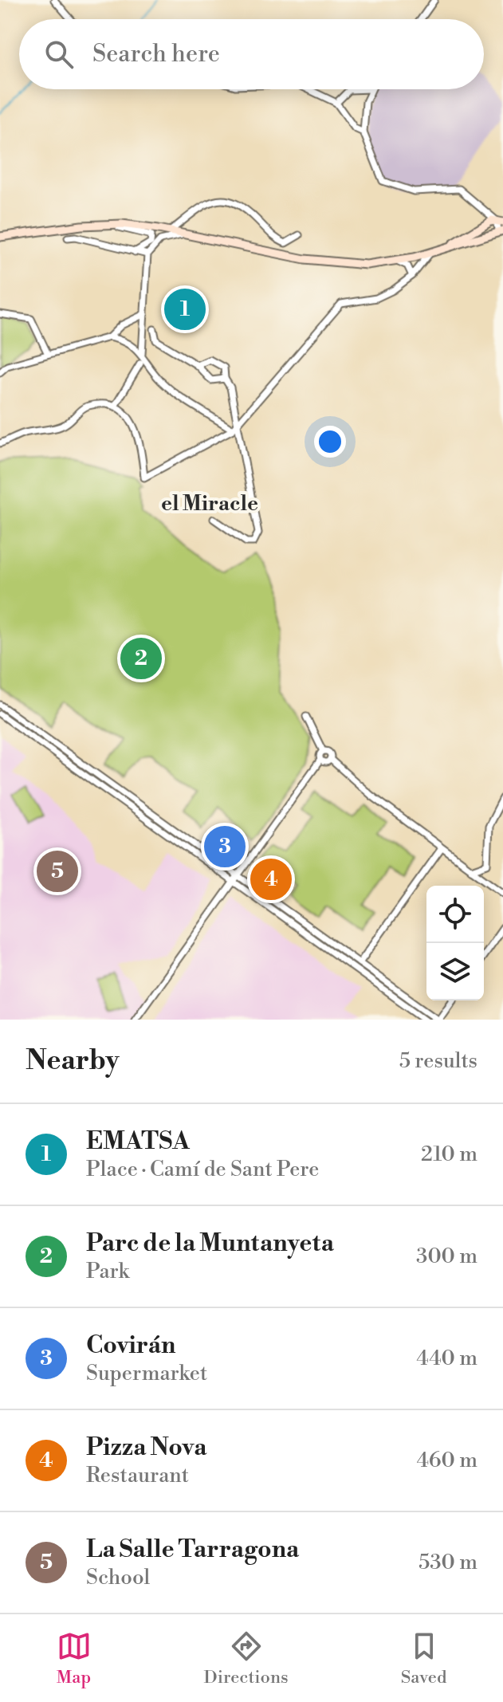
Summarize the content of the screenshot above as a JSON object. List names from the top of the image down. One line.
{"districts":["el Miracle"],"page":{"search":"Search here","pins":["1","2","3","5","4"],"heading":["Nearby","5 results"],"list":[{"mark":"1","name":"EMATSA","note":"Place · Camí de Sant Pere","value":"210 m"},{"mark":"2","name":"Parc de la Muntanyeta","note":"Park","value":"300 m"},{"mark":"3","name":"Covirán","note":"Supermarket","value":"440 m"},{"mark":"4","name":"Pizza Nova","note":"Restaurant","value":"460 m"},{"mark":"5","name":"La Salle Tarragona","note":"School","value":"530 m"}],"nav":["Map","Directions","Saved"]}}
